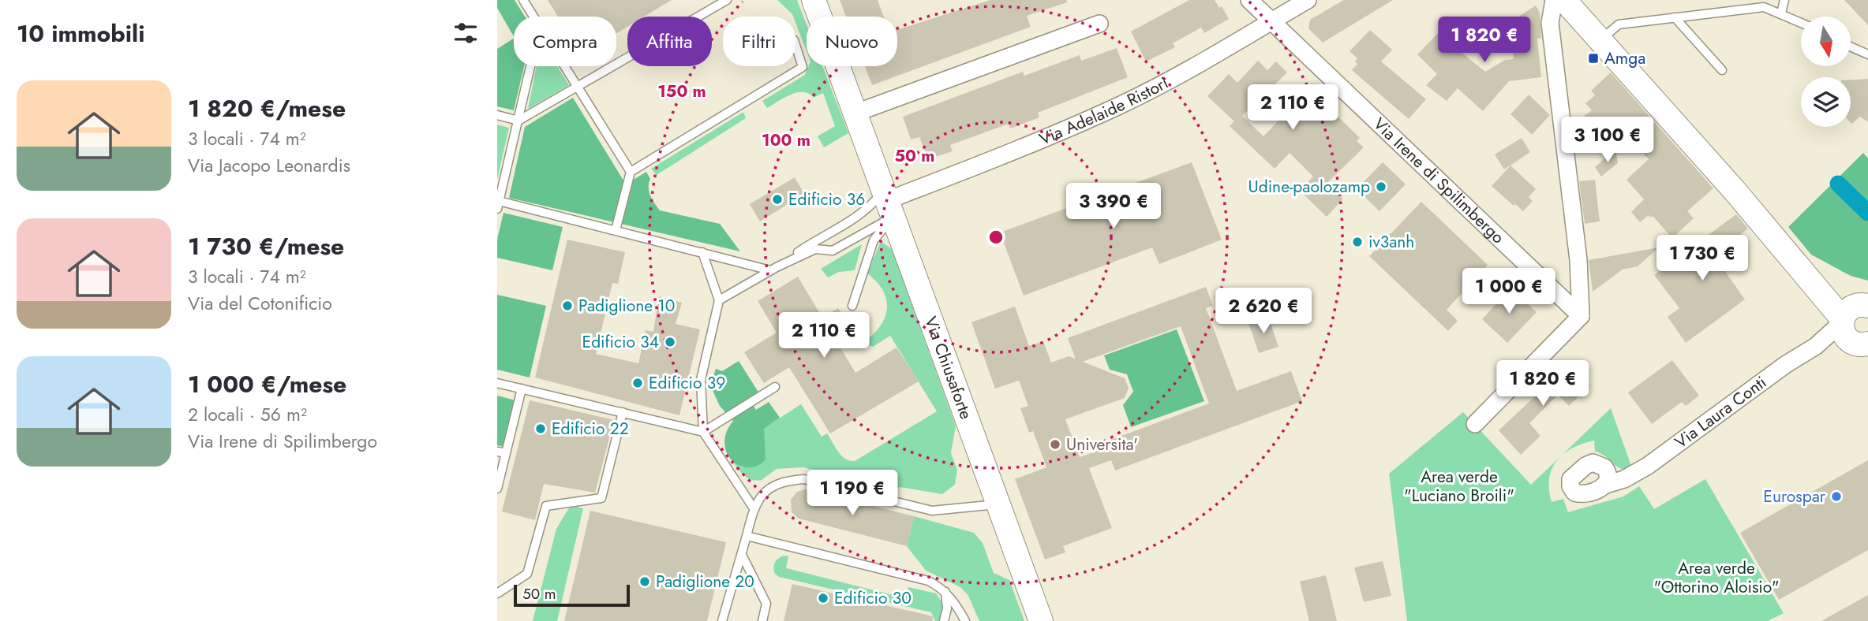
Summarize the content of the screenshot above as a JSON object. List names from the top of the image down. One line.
{"streets":{"street":["Via Adelaide Ristori","Via Irene di Spilimbergo","Via Chiusaforte","Via Laura Conti"]},"crossings":[["Via Adelaide Ristori","Via Irene di Spilimbergo"],["Via Adelaide Ristori","Via Chiusaforte"]],"parks":["Area verde \"Luciano Broili\"","Area verde \"Ottorino Aloisio\""],"places":{"transit":["Amga"],"other":["Udine-paolozamp","Edificio 36","iv3anh","Padiglione 10","Edificio 34","Edificio 39","Edificio 22","Universita'","Eurospar","Padiglione 20","Edificio 30"]},"scale_bar":"50 m","north":"bottom","page":{"heading":"10 immobili","price":["1 820 €","2 110 €","3 100 €","3 390 €","1 730 €","1 000 €","2 620 €","2 110 €","1 820 €","1 190 €"],"chip":["Compra","Affitta","Filtri","Nuovo"],"list":[{"name":"1 820 €/mese","note":"3 locali · 74 m² · Via Jacopo Leonardis"},{"name":"1 730 €/mese","note":"3 locali · 74 m² · Via del Cotonificio"},{"name":"1 000 €/mese","note":"2 locali · 56 m² · Via Irene di Spilimbergo"}],"scale":"50 m"},"rings":["150 m","100 m","50 m"]}
